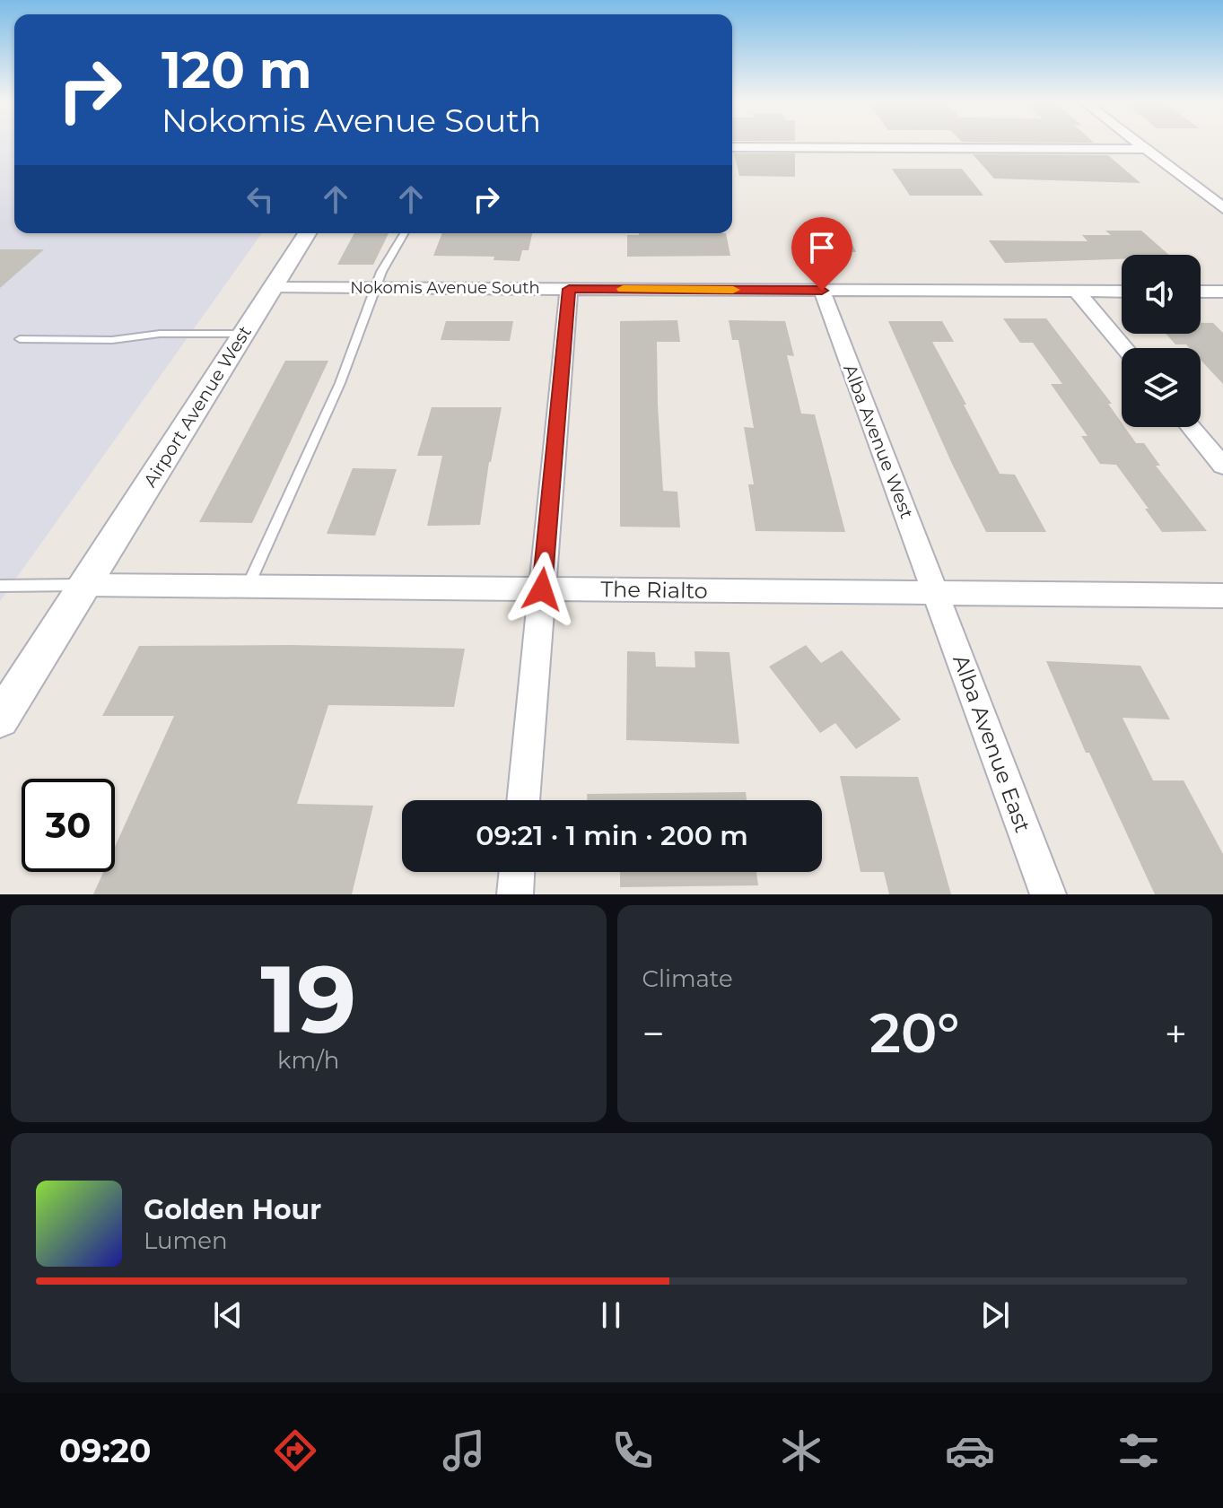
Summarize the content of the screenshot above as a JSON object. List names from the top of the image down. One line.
{"streets":{"street":["Nokomis Avenue South","Airport Avenue West","Alba Avenue West","The Rialto","Alba Avenue East"]},"crossings":[["Nokomis Avenue South","Airport Avenue West"],["Nokomis Avenue South","Alba Avenue West"],["Airport Avenue West","The Rialto"],["Alba Avenue West","The Rialto"],["Alba Avenue West","Alba Avenue East"],["The Rialto","Alba Avenue East"]],"page":{"turn":["120 m","Nokomis Avenue South"],"limit":"30","trip":"09:21 · 1 min · 200 m","tile":[["19","km/h"],"Climate"],"heat":["−","20°","+"],"song":["Golden Hour","Lumen"],"tabs":"09:20"}}
